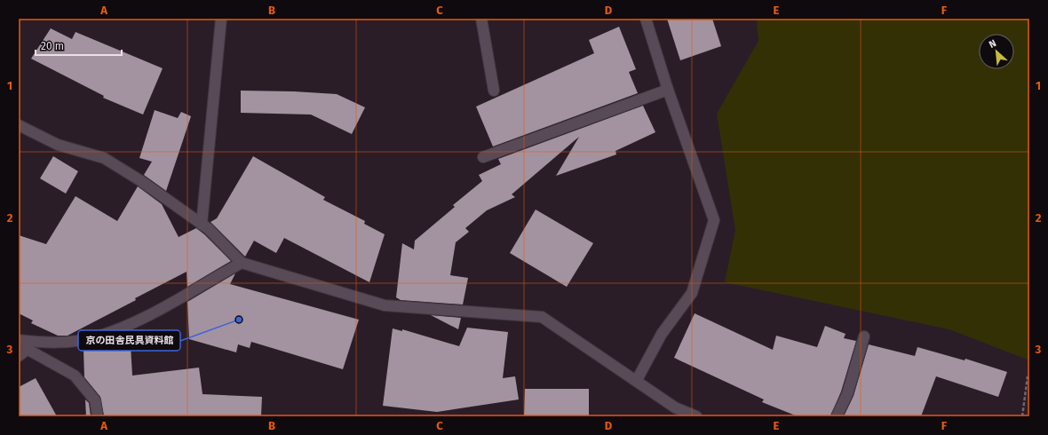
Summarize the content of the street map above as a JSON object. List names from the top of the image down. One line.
{"places":["京の田舎民具資料館"],"scale_bar":"20 m","north":"top left","grid":{"columns":["A","B","C","D","E","F"],"rows":["1","2","3"]}}
